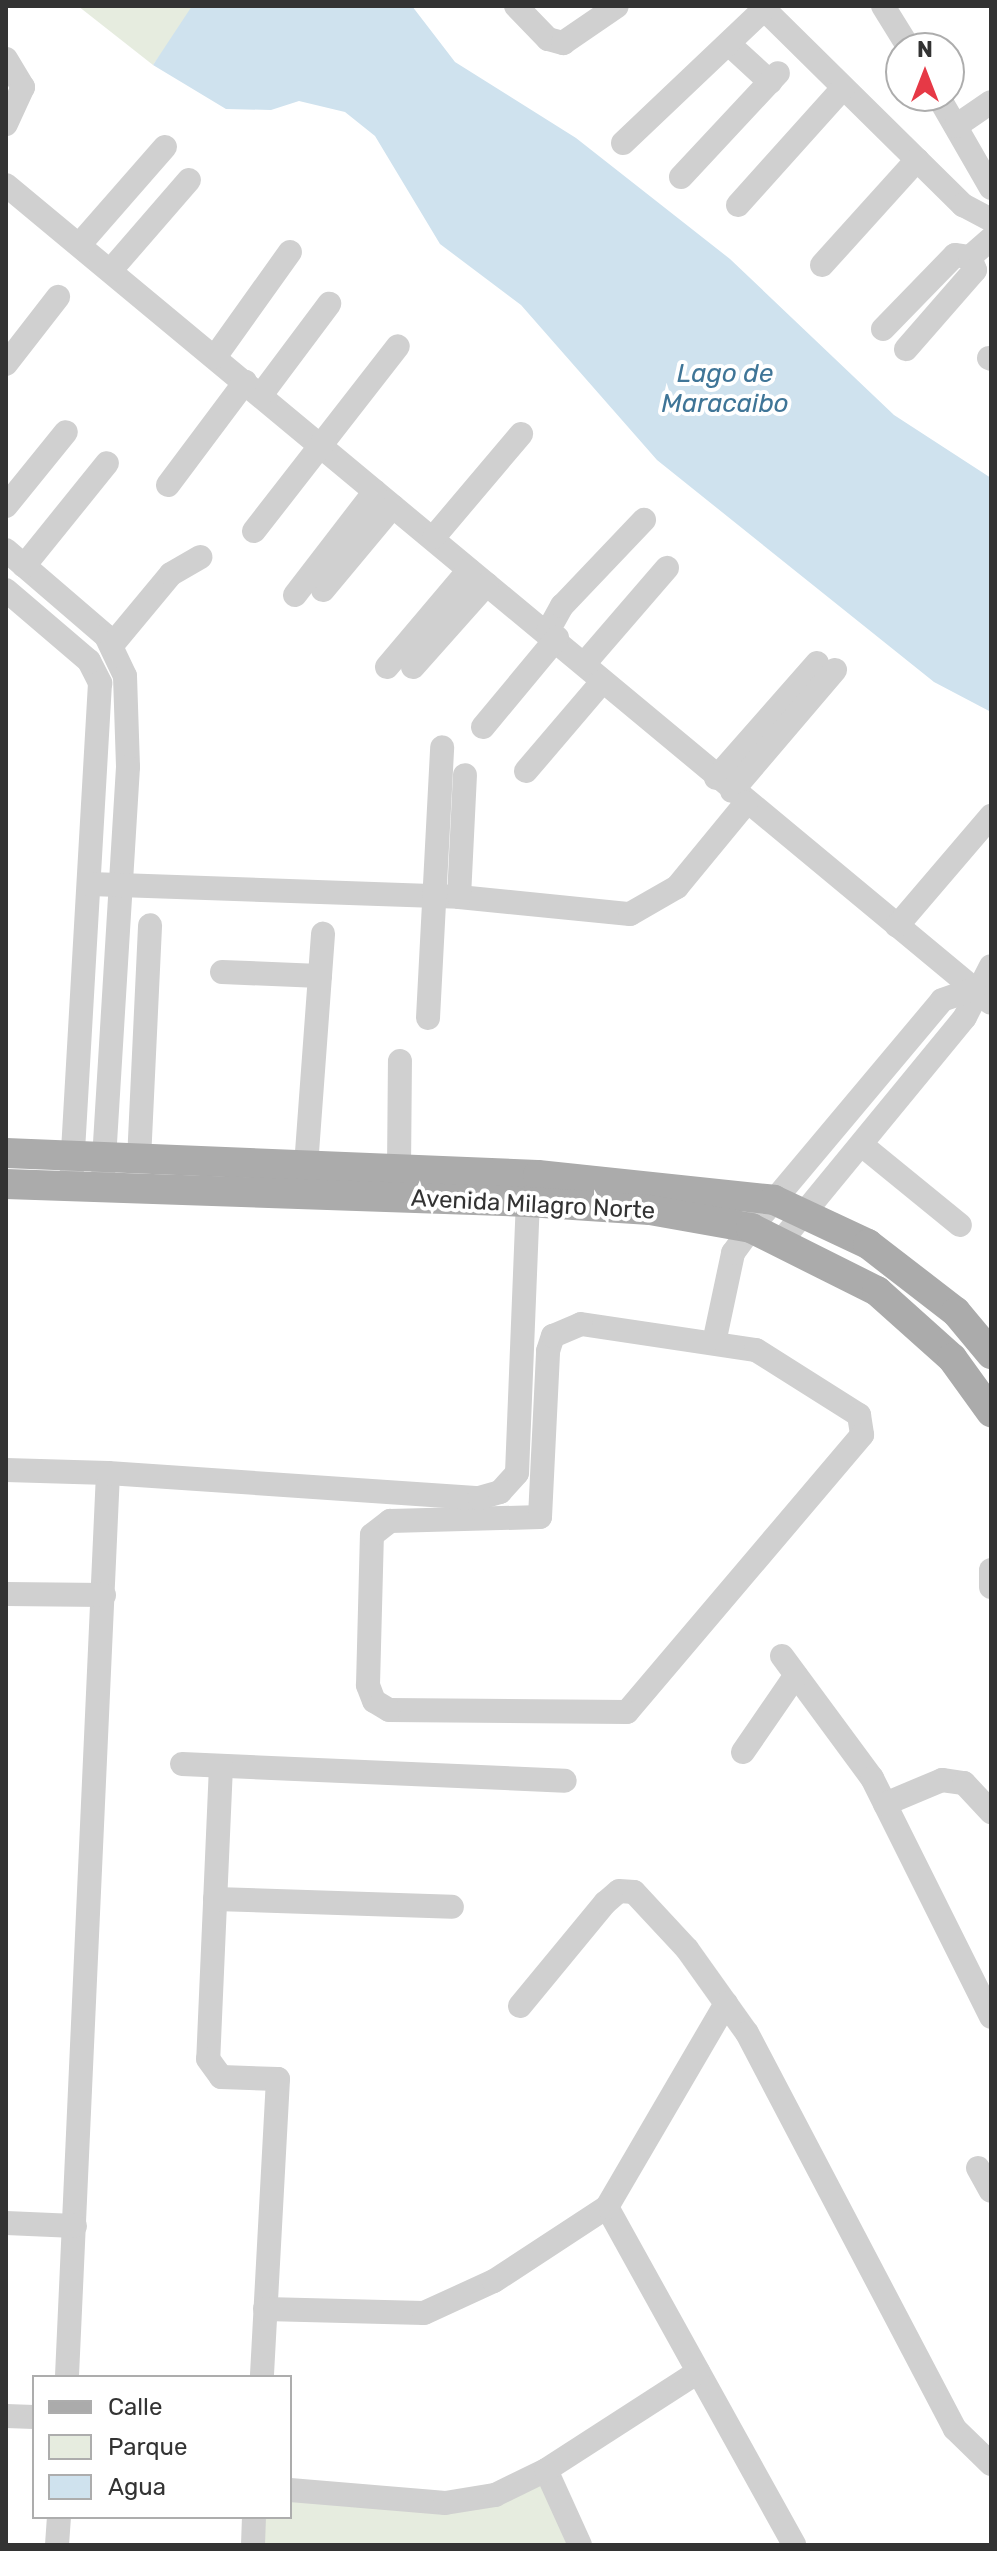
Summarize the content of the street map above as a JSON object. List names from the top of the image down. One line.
{"streets":{"main road":["Avenida Milagro Norte"]},"water":["Lago de Maracaibo"],"legend":["Calle","Parque","Agua"],"north":"top"}
